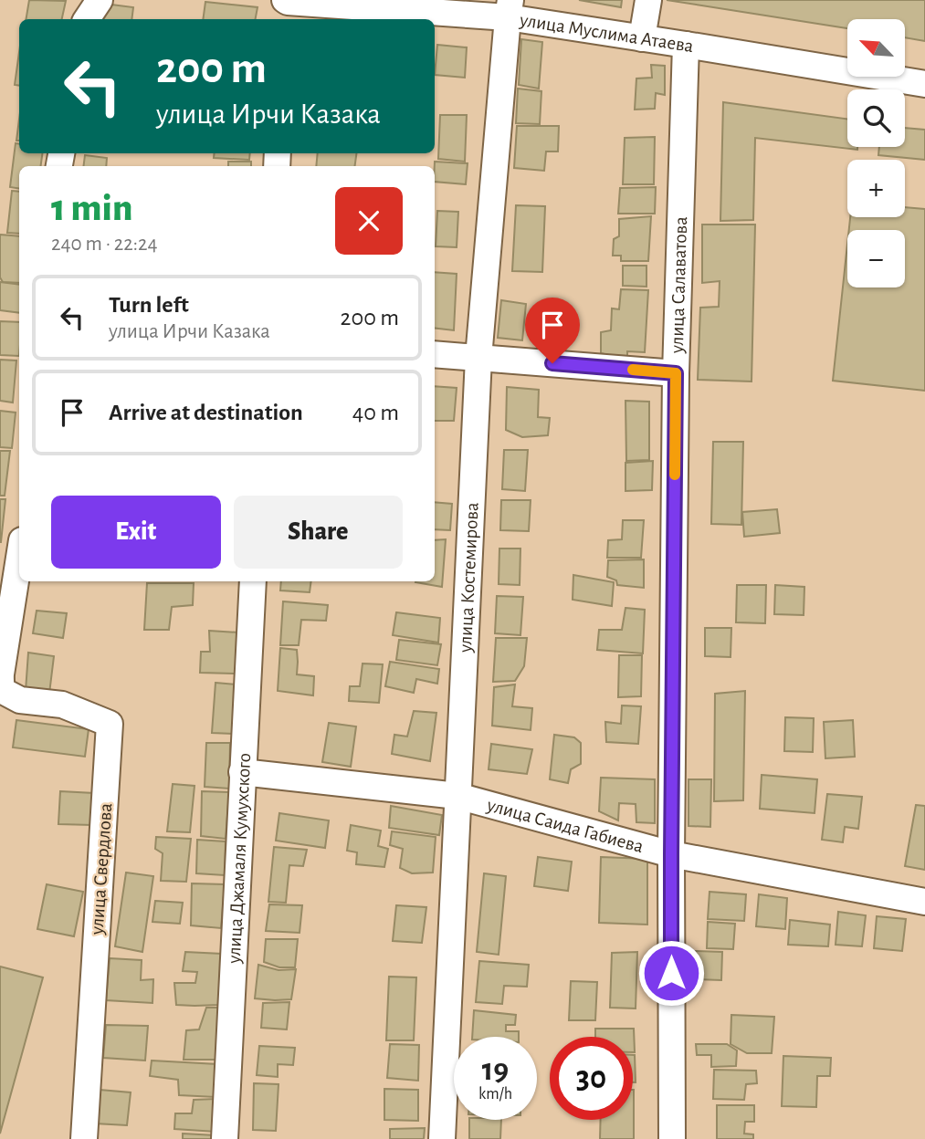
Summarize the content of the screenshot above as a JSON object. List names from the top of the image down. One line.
{"streets":{"street":["улица Муслима Атаева","улица Салаватова","улица Костемирова","улица Саида Габиева","улица Джамаля Кумухского","улица Свердлова"]},"crossings":[["улица Муслима Атаева","улица Салаватова"],["улица Муслима Атаева","улица Костемирова"],["улица Салаватова","улица Саида Габиева"],["улица Костемирова","улица Саида Габиева"],["улица Саида Габиева","улица Джамаля Кумухского"]],"north":"top left","page":{"map_buttons":["+","−"],"turn":["200 m","улица Ирчи Казака"],"heading":["1 min","240 m · 22:24"],"list":[{"name":"Turn left","note":"улица Ирчи Казака","value":"200 m"},{"name":"Arrive at destination","value":"40 m"}],"buttons":["Exit","Share"],"speed":"19 km/h","limit":"30"}}
